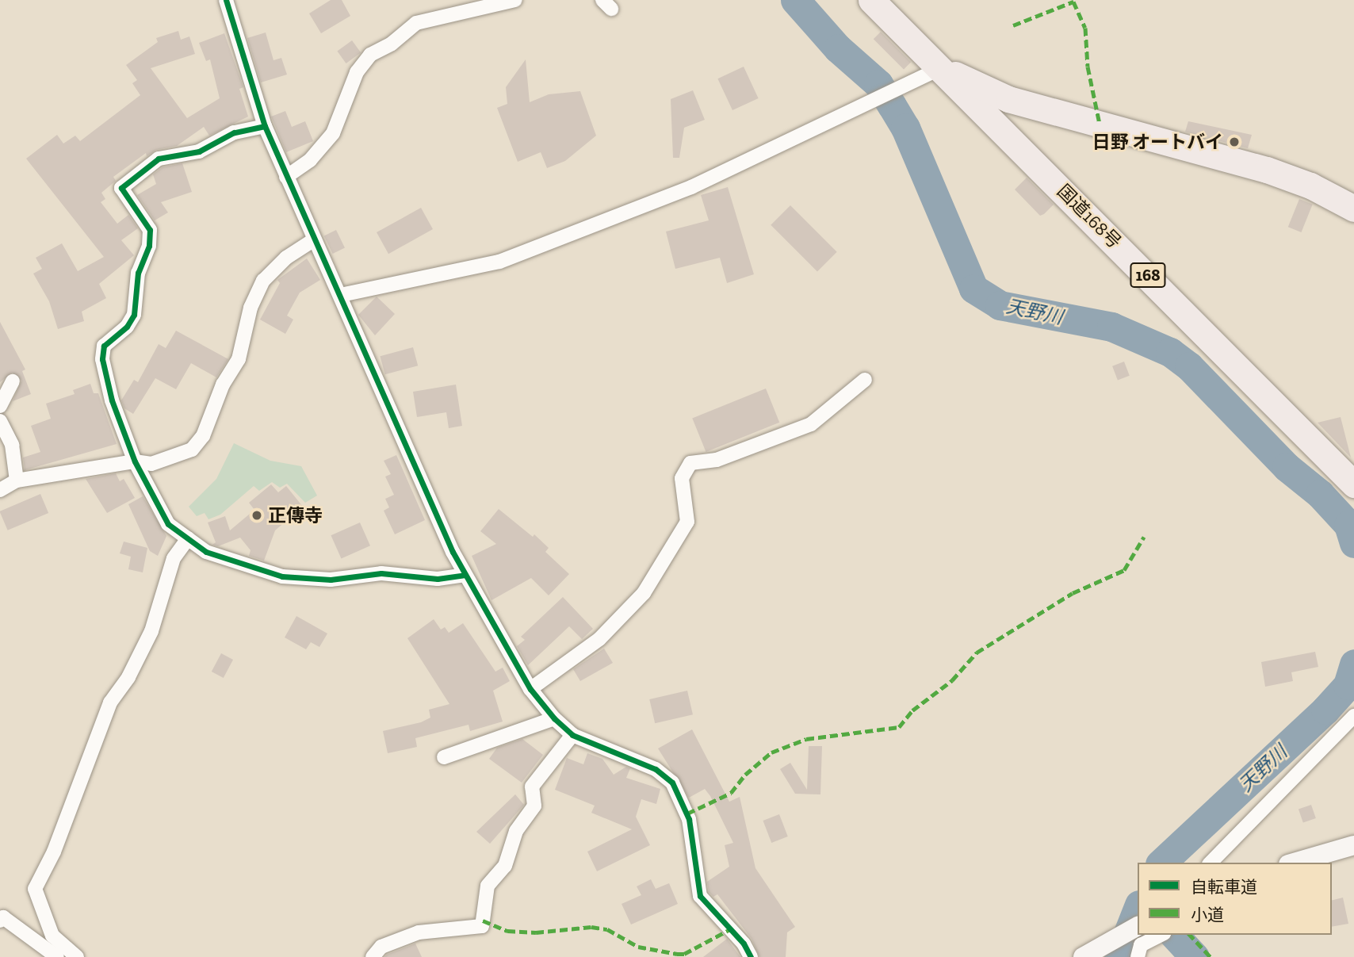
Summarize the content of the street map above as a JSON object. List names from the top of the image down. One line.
{"streets":{"highway":["国道168号","168"]},"water":["天野川"],"places":["日野 オートバイ","正傳寺"],"legend":["自転車道","小道"]}
